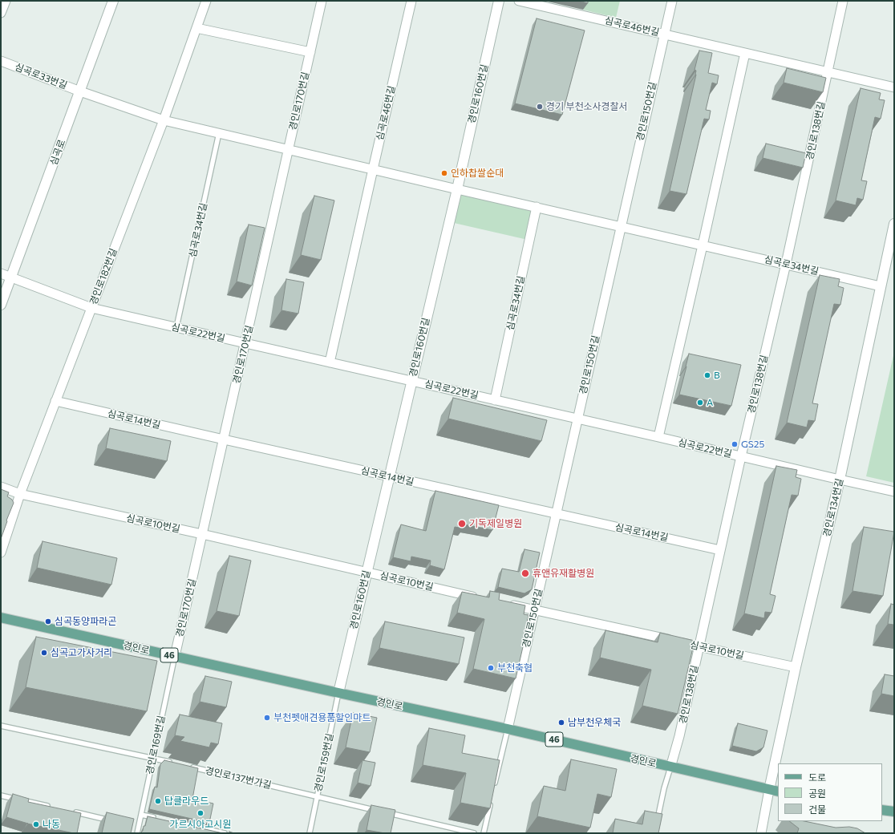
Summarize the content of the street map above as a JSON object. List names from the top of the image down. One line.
{"streets":{"main road":["경인로","46"],"street":["심곡로46번길","심곡로33번길","경인로160번길","경인로170번길","경인로150번길","경인로138번길","심곡로","심곡로34번길","경인로182번길","심곡로22번길","심곡로14번길","경인로134번길","심곡로10번길"],"lane":["경인로169번길","경인로159번길","경인로137번가길"]},"crossings":[["심곡로46번길","경인로150번길"],["심곡로46번길","경인로138번길"],["심곡로46번길","심곡로34번길"],["심곡로33번길","심곡로"],["심곡로33번길","심곡로34번길"],["경인로160번길","심곡로34번길"],["경인로160번길","심곡로22번길"],["경인로160번길","심곡로14번길"],["경인로160번길","심곡로10번길"],["경인로160번길","경인로"],["경인로160번길","경인로159번길"],["경인로170번길","심곡로34번길"],["경인로170번길","심곡로22번길"],["경인로170번길","심곡로14번길"],["경인로170번길","심곡로10번길"],["경인로170번길","경인로"],["경인로170번길","경인로169번길"],["경인로150번길","심곡로34번길"],["경인로150번길","심곡로22번길"],["경인로150번길","심곡로14번길"],["경인로150번길","심곡로10번길"],["경인로150번길","경인로"],["경인로138번길","심곡로34번길"],["경인로138번길","심곡로22번길"],["경인로138번길","심곡로14번길"],["경인로138번길","심곡로10번길"],["경인로138번길","경인로"],["심곡로","심곡로34번길"],["심곡로","심곡로22번길"],["심곡로34번길","경인로182번길"],["심곡로34번길","심곡로22번길"],["심곡로34번길","경인로134번길"],["경인로182번길","심곡로22번길"],["경인로182번길","심곡로14번길"],["경인로182번길","심곡로10번길"],["심곡로22번길","경인로134번길"],["경인로134번길","심곡로10번길"],["경인로134번길","경인로"],["경인로","경인로169번길"],["경인로","경인로159번길"],["경인로159번길","경인로137번가길"]],"places":["경기 부천소사경찰서","인하찹쌀순대","B","A","GS25","기독제일병원","휴앤유재활병원","심곡동양파라곤","심곡고가사거리","부천축협","부천펫애견용품할인마트","남부천우체국","탑클라우드","가르시아고시원","나동"],"legend":["도로","공원","건물"]}
